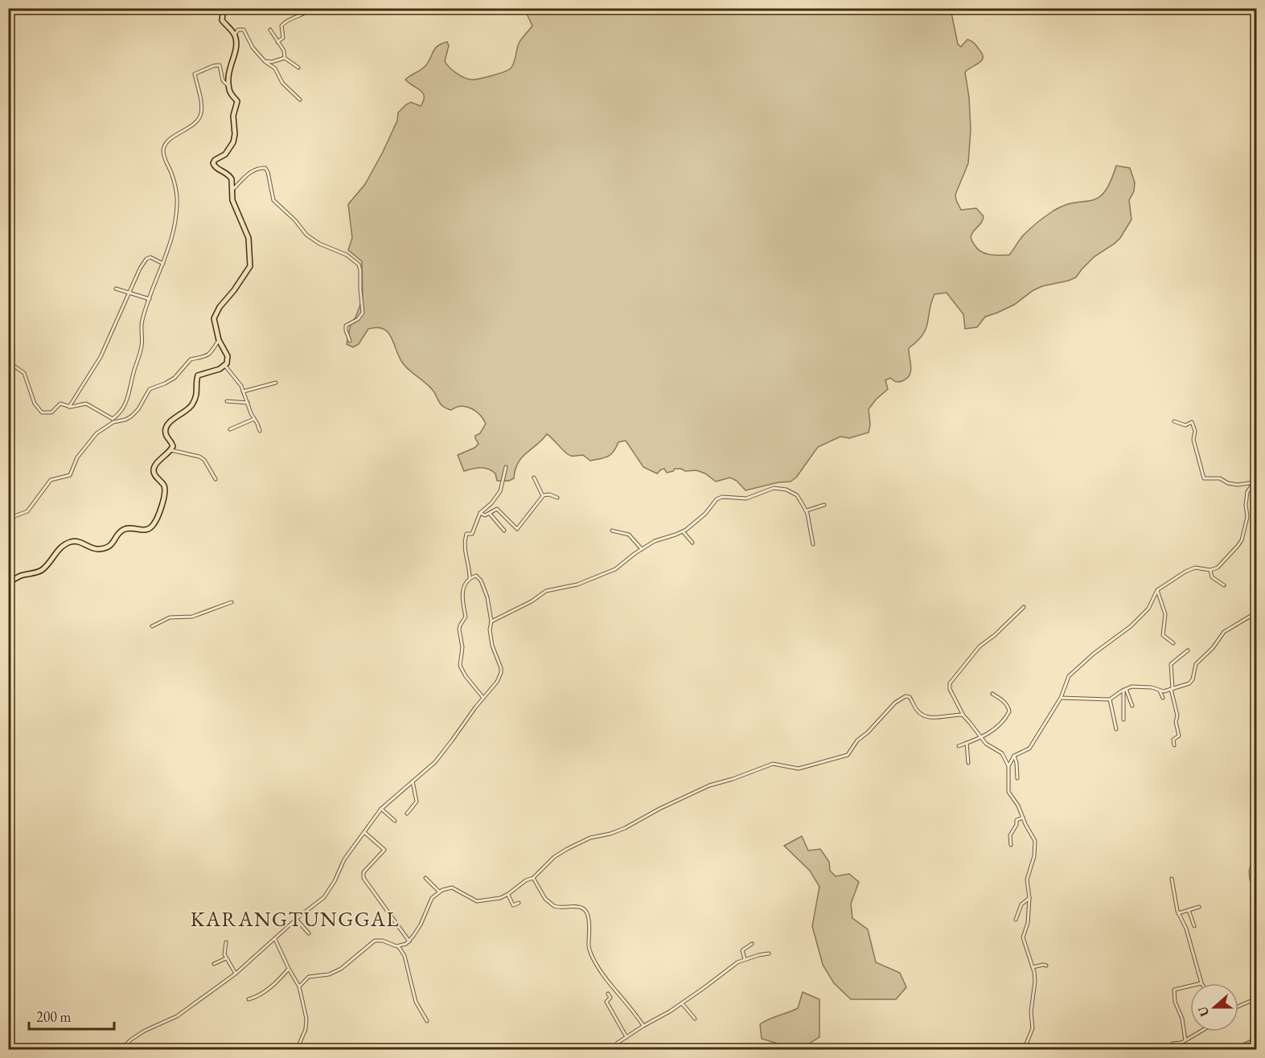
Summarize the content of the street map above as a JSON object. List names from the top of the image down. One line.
{"districts":["KARANGTUNGGAL"],"scale_bar":"200 m","north":"left"}
